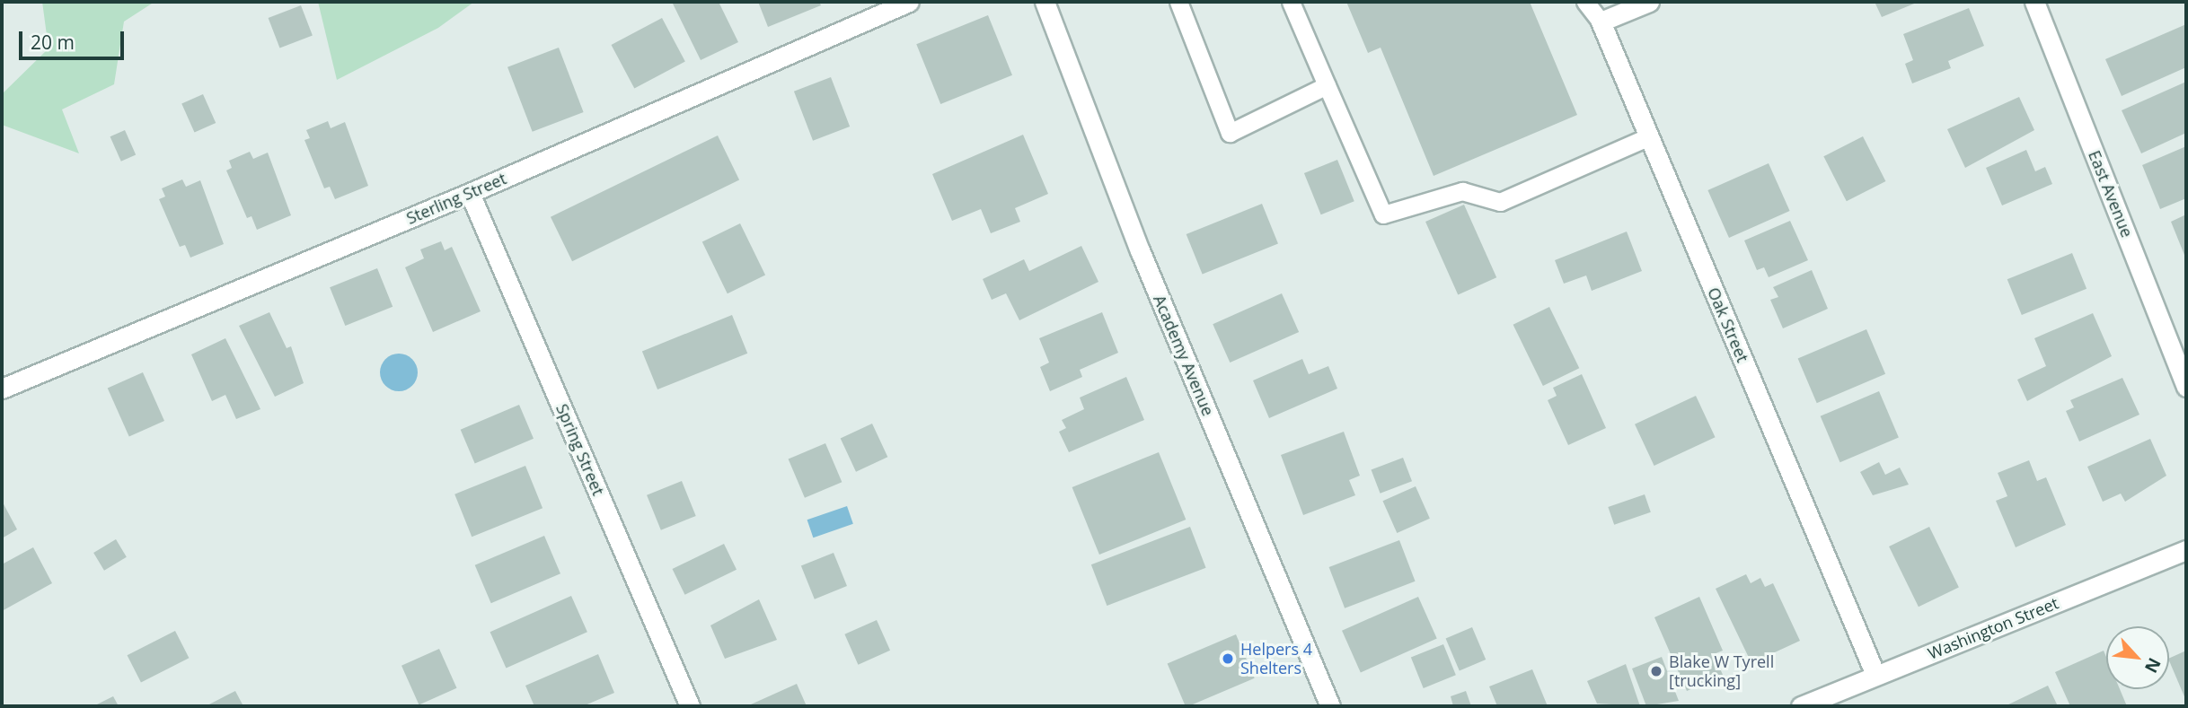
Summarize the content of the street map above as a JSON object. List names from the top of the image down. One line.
{"streets":{"street":["East Avenue","Sterling Street","Oak Street","Academy Avenue","Spring Street","Washington Street"]},"crossings":[["Sterling Street","Spring Street"],["Oak Street","Washington Street"]],"places":["Helpers 4 Shelters","Blake W Tyrell [trucking]"],"scale_bar":"20 m","north":"bottom right"}
